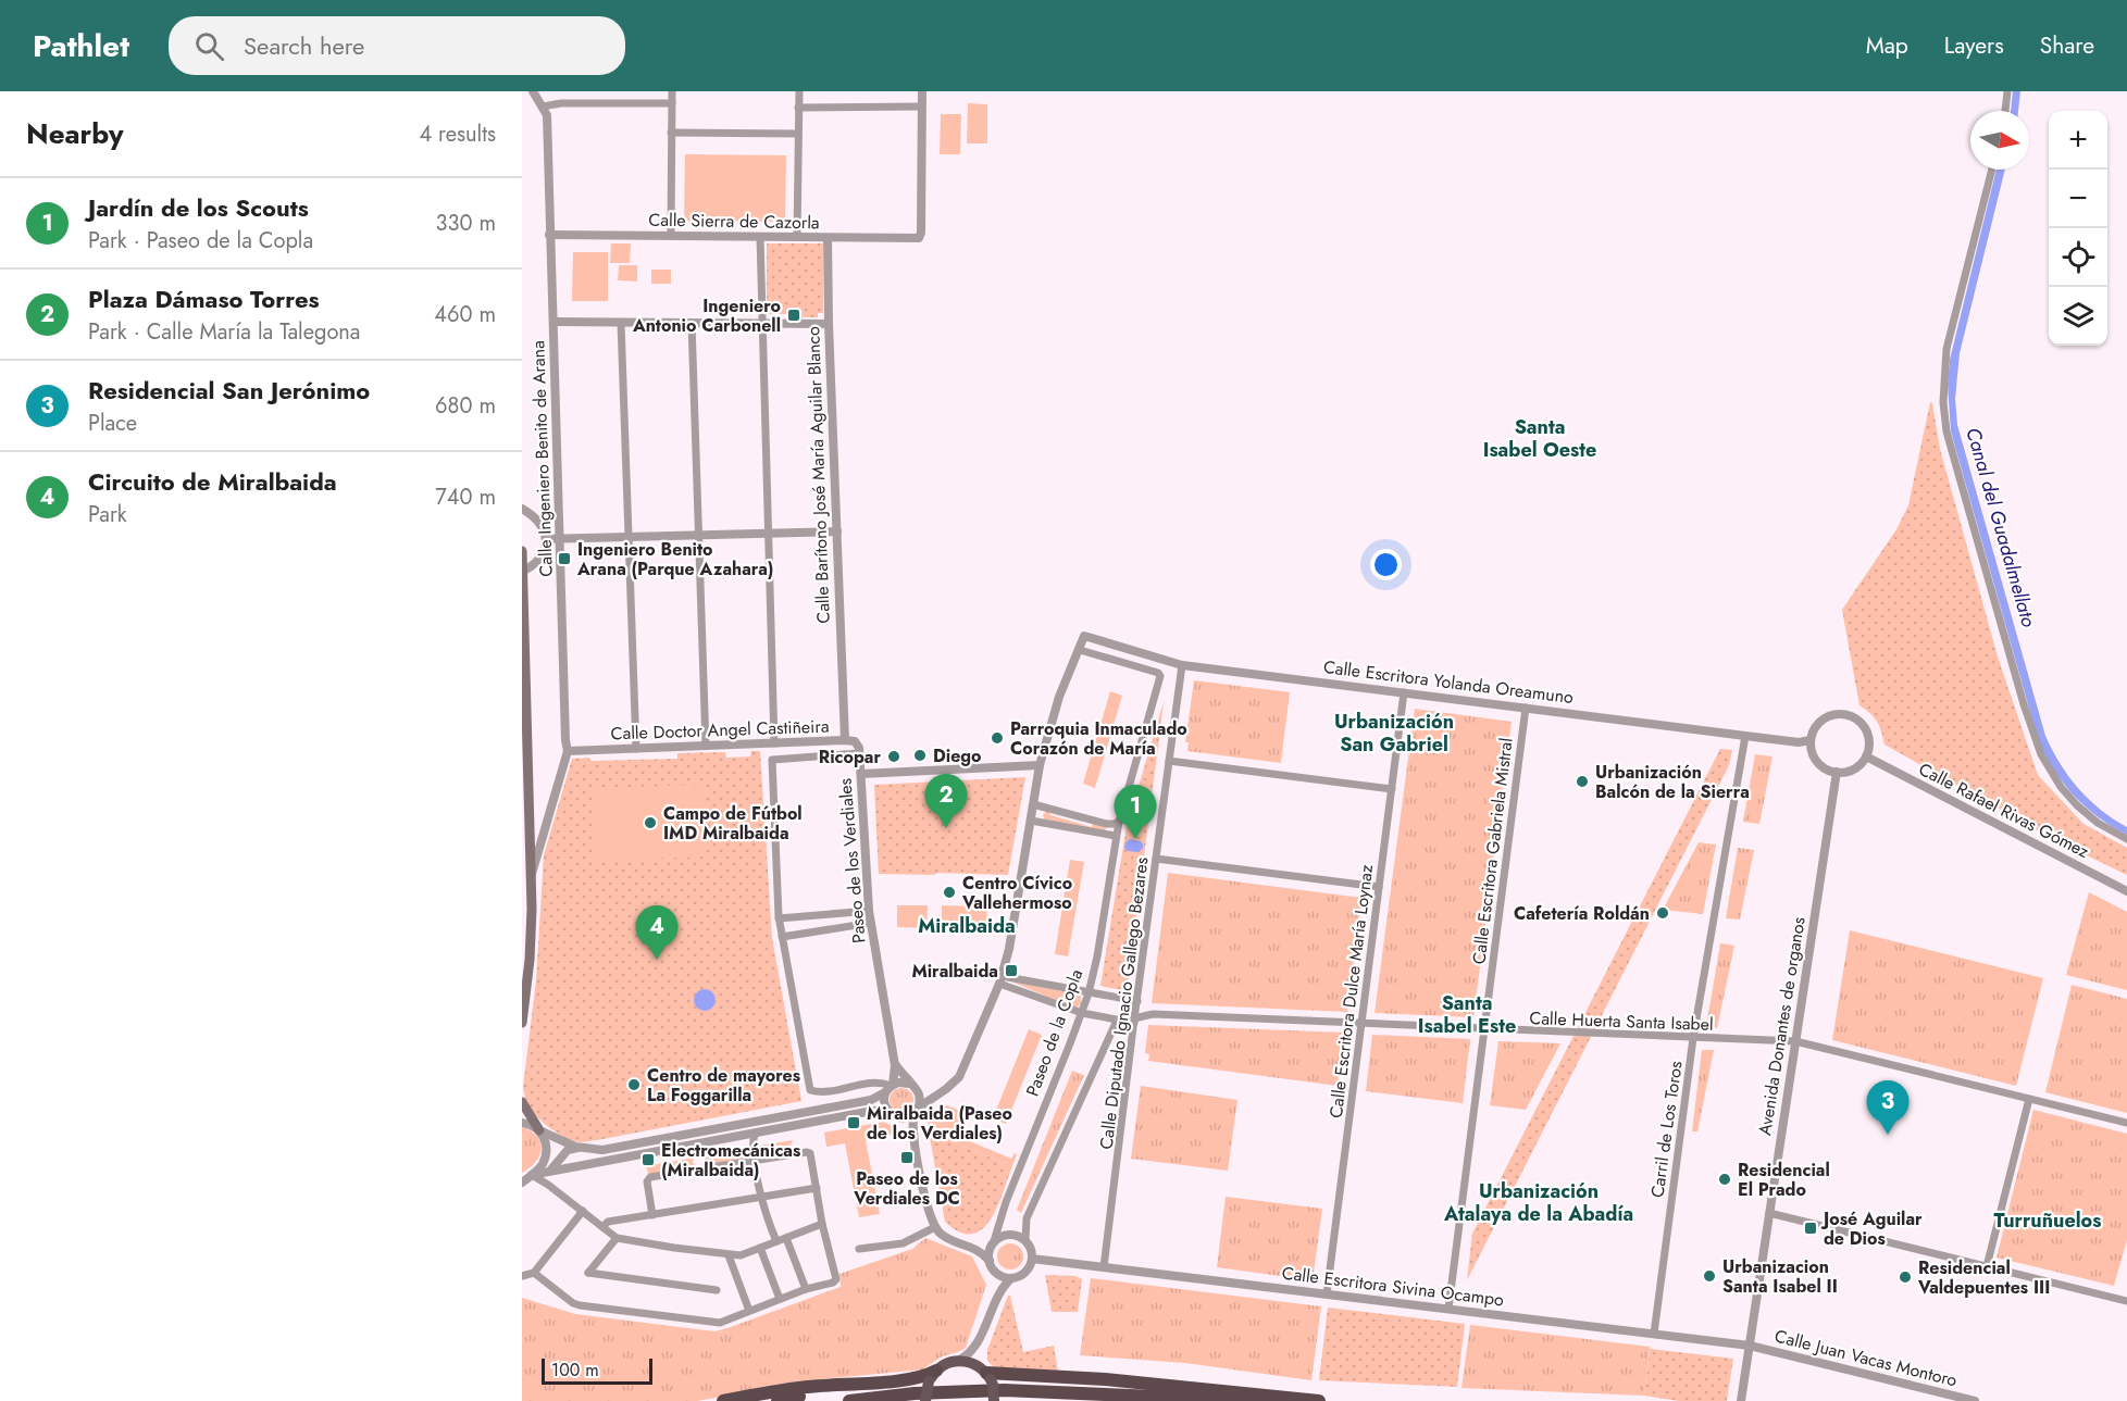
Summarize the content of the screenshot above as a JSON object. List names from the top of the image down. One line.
{"streets":{"street":["Calle Sierra de Cazorla","Calle Ingeniero Benito de Arana","Calle Barítono José María Aguilar Blanco","Calle Escritora Yolanda Oreamuno","Calle Doctor Angel Castiñeira","Calle Rafael Rivas Gómez","Calle Escritora Gabriela Mistral","Paseo de los Verdiales","Calle Escritora Dulce María Loynaz","Calle Diputado Ignacio Gallego Bezares","Calle Huerta Santa Isabel","Avenida Donantes de organos","Paseo de la Copla","Carril de Los Toros","Calle Escritora Sivina Ocampo","Calle Juan Vacas Montoro"]},"crossings":[["Calle Sierra de Cazorla","Calle Ingeniero Benito de Arana"],["Calle Sierra de Cazorla","Calle Barítono José María Aguilar Blanco"],["Calle Ingeniero Benito de Arana","Calle Doctor Angel Castiñeira"],["Calle Barítono José María Aguilar Blanco","Calle Doctor Angel Castiñeira"],["Calle Escritora Yolanda Oreamuno","Calle Rafael Rivas Gómez"],["Calle Escritora Yolanda Oreamuno","Calle Escritora Gabriela Mistral"],["Calle Escritora Yolanda Oreamuno","Calle Escritora Dulce María Loynaz"],["Calle Escritora Yolanda Oreamuno","Calle Diputado Ignacio Gallego Bezares"],["Calle Escritora Yolanda Oreamuno","Avenida Donantes de organos"],["Calle Escritora Yolanda Oreamuno","Paseo de la Copla"],["Calle Escritora Yolanda Oreamuno","Carril de Los Toros"],["Calle Doctor Angel Castiñeira","Paseo de los Verdiales"],["Calle Rafael Rivas Gómez","Avenida Donantes de organos"],["Calle Escritora Gabriela Mistral","Calle Huerta Santa Isabel"],["Calle Escritora Gabriela Mistral","Calle Escritora Sivina Ocampo"],["Calle Escritora Dulce María Loynaz","Calle Huerta Santa Isabel"],["Calle Escritora Dulce María Loynaz","Calle Escritora Sivina Ocampo"],["Calle Diputado Ignacio Gallego Bezares","Calle Huerta Santa Isabel"],["Calle Diputado Ignacio Gallego Bezares","Calle Escritora Sivina Ocampo"],["Calle Huerta Santa Isabel","Avenida Donantes de organos"],["Calle Huerta Santa Isabel","Paseo de la Copla"],["Calle Huerta Santa Isabel","Carril de Los Toros"],["Avenida Donantes de organos","Calle Escritora Sivina Ocampo"],["Avenida Donantes de organos","Calle Juan Vacas Montoro"],["Paseo de la Copla","Calle Escritora Sivina Ocampo"],["Carril de Los Toros","Calle Escritora Sivina Ocampo"],["Calle Escritora Sivina Ocampo","Calle Juan Vacas Montoro"]],"districts":["Santa Isabel Oeste","Urbanización San Gabriel","Miralbaida","Santa Isabel Este","Urbanización Atalaya de la Abadía","Turruñuelos"],"water":["Canal del Guadalmellato"],"places":{"transit":["Ingeniero Antonio Carbonell","Ingeniero Benito Arana (Parque Azahara)","Miralbaida","Miralbaida (Paseo de los Verdiales)","Paseo de los Verdiales DC","Electromecánicas (Miralbaida)","José Aguilar de Dios"],"other":["Parroquia Inmaculado Corazón de María","Diego","Ricopar","Urbanización Balcón de la Sierra","Campo de Fútbol IMD Miralbaida","Centro Cívico Vallehermoso","Cafetería Roldán","Centro de mayores La Foggarilla","Residencial El Prado","Urbanizacion Santa Isabel II","Residencial Valdepuentes III"]},"scale_bar":"100 m","north":"right","page":{"header":"Pathlet","search":"Search here","nav":["Map","Layers","Share"],"heading":["Nearby","4 results"],"map_buttons":["+","−"],"list":[{"mark":"1","name":"Jardín de los Scouts","note":"Park · Paseo de la Copla","value":"330 m"},{"mark":"2","name":"Plaza Dámaso Torres","note":"Park · Calle María la Talegona","value":"460 m"},{"mark":"3","name":"Residencial San Jerónimo","note":"Place","value":"680 m"},{"mark":"4","name":"Circuito de Miralbaida","note":"Park","value":"740 m"}],"pins":["2","1","4","3"],"scale":"100 m"}}
